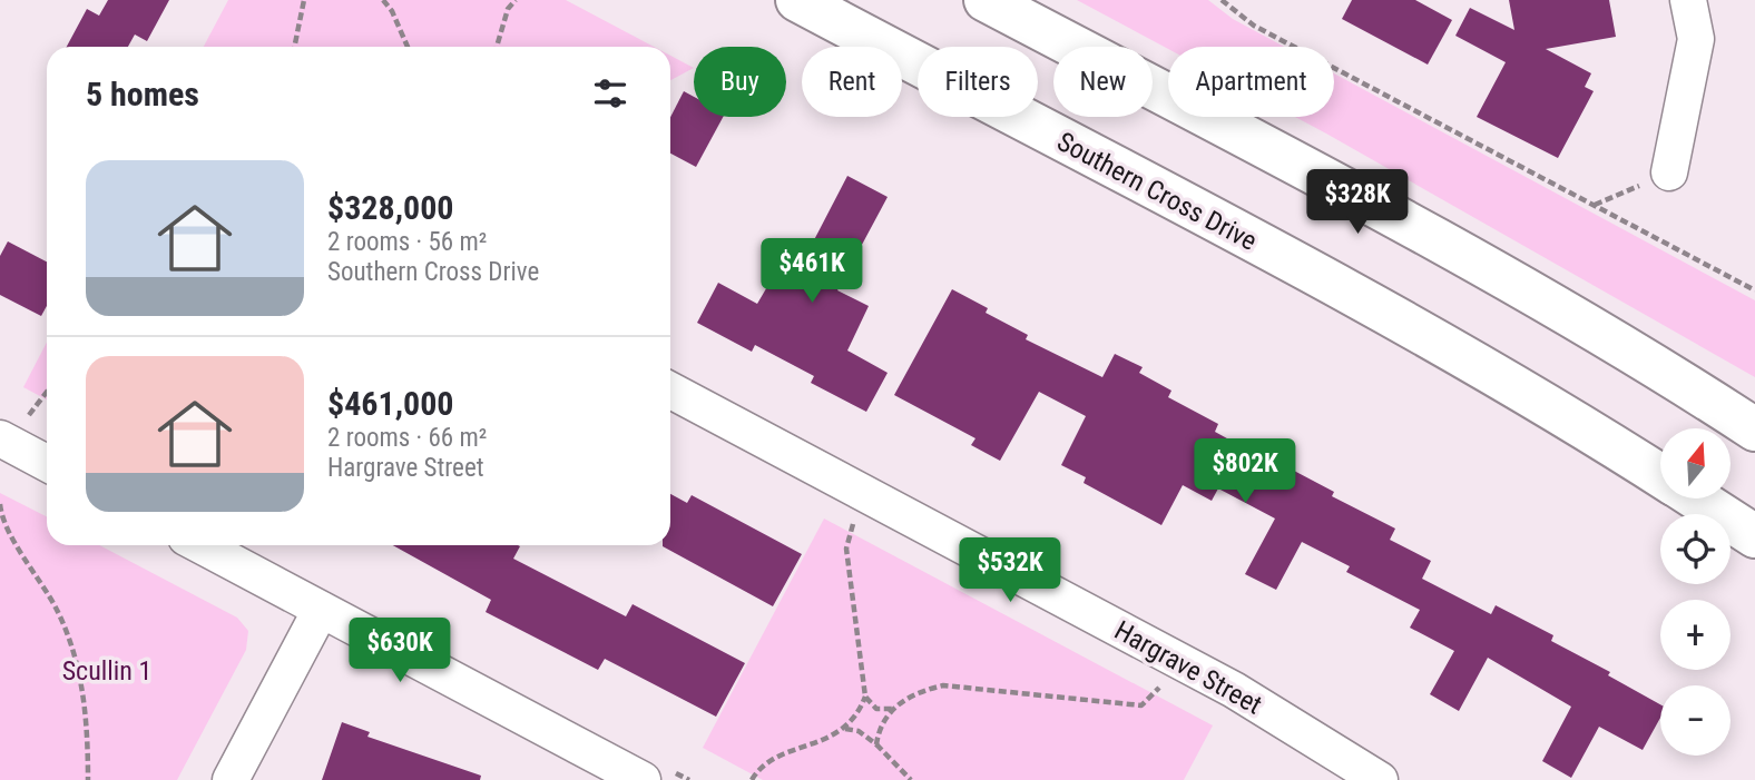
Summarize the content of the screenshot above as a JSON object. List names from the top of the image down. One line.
{"streets":{"main road":["Southern Cross Drive"],"street":["Hargrave Street"]},"parks":["Scullin 1"],"north":"top","page":{"chip":["Buy","Rent","Filters","New","Apartment"],"heading":"5 homes","list":[{"name":"$328,000","note":"2 rooms · 56 m² · Southern Cross Drive"},{"name":"$461,000","note":"2 rooms · 66 m² · Hargrave Street"}],"price":["$328K","$461K","$802K","$532K","$630K"],"map_buttons":["+","−"]}}
